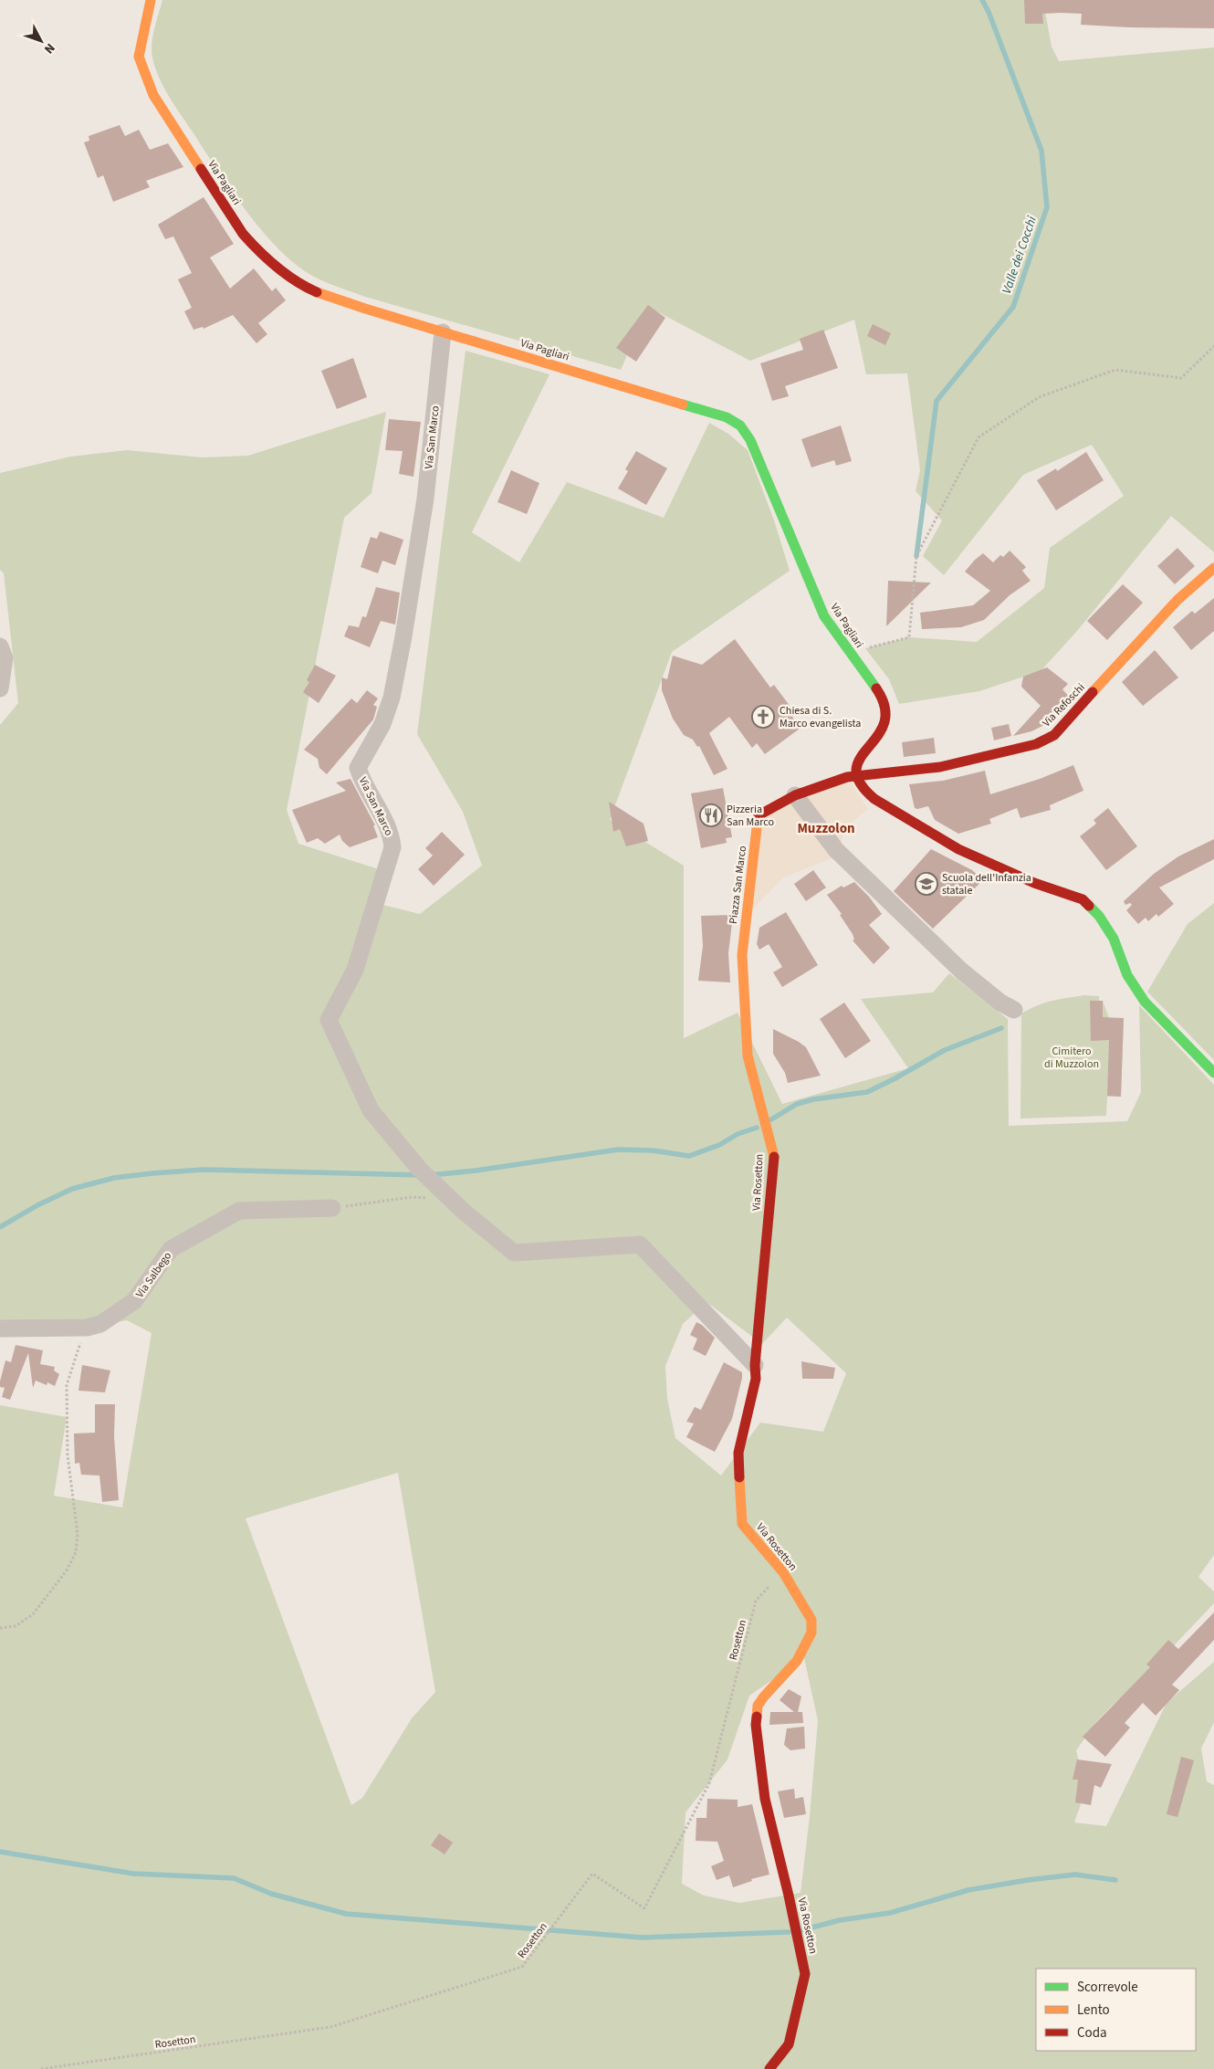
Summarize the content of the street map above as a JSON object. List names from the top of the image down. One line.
{"streets":{"street":["Via Pagliari","Via San Marco","Via Refoschi","Piazza San Marco","Via Rosetton","Via Salbego"],"path":["Rosetton"]},"crossings":[["Via Pagliari","Via San Marco"],["Via Pagliari","Via Refoschi"],["Via Pagliari","Piazza San Marco"],["Via Refoschi","Piazza San Marco"],["Piazza San Marco","Via Rosetton"],["Via Rosetton","Rosetton"]],"districts":["Muzzolon"],"water":["Valle dei Cocchi"],"parks":["Cimitero di Muzzolon"],"places":{"church":["Chiesa di S. Marco evangelista"],"restaurant":["Pizzeria San Marco"],"school or university":["Scuola dell'Infanzia statale"]},"legend":["Scorrevole","Lento","Coda"],"north":"bottom right"}
